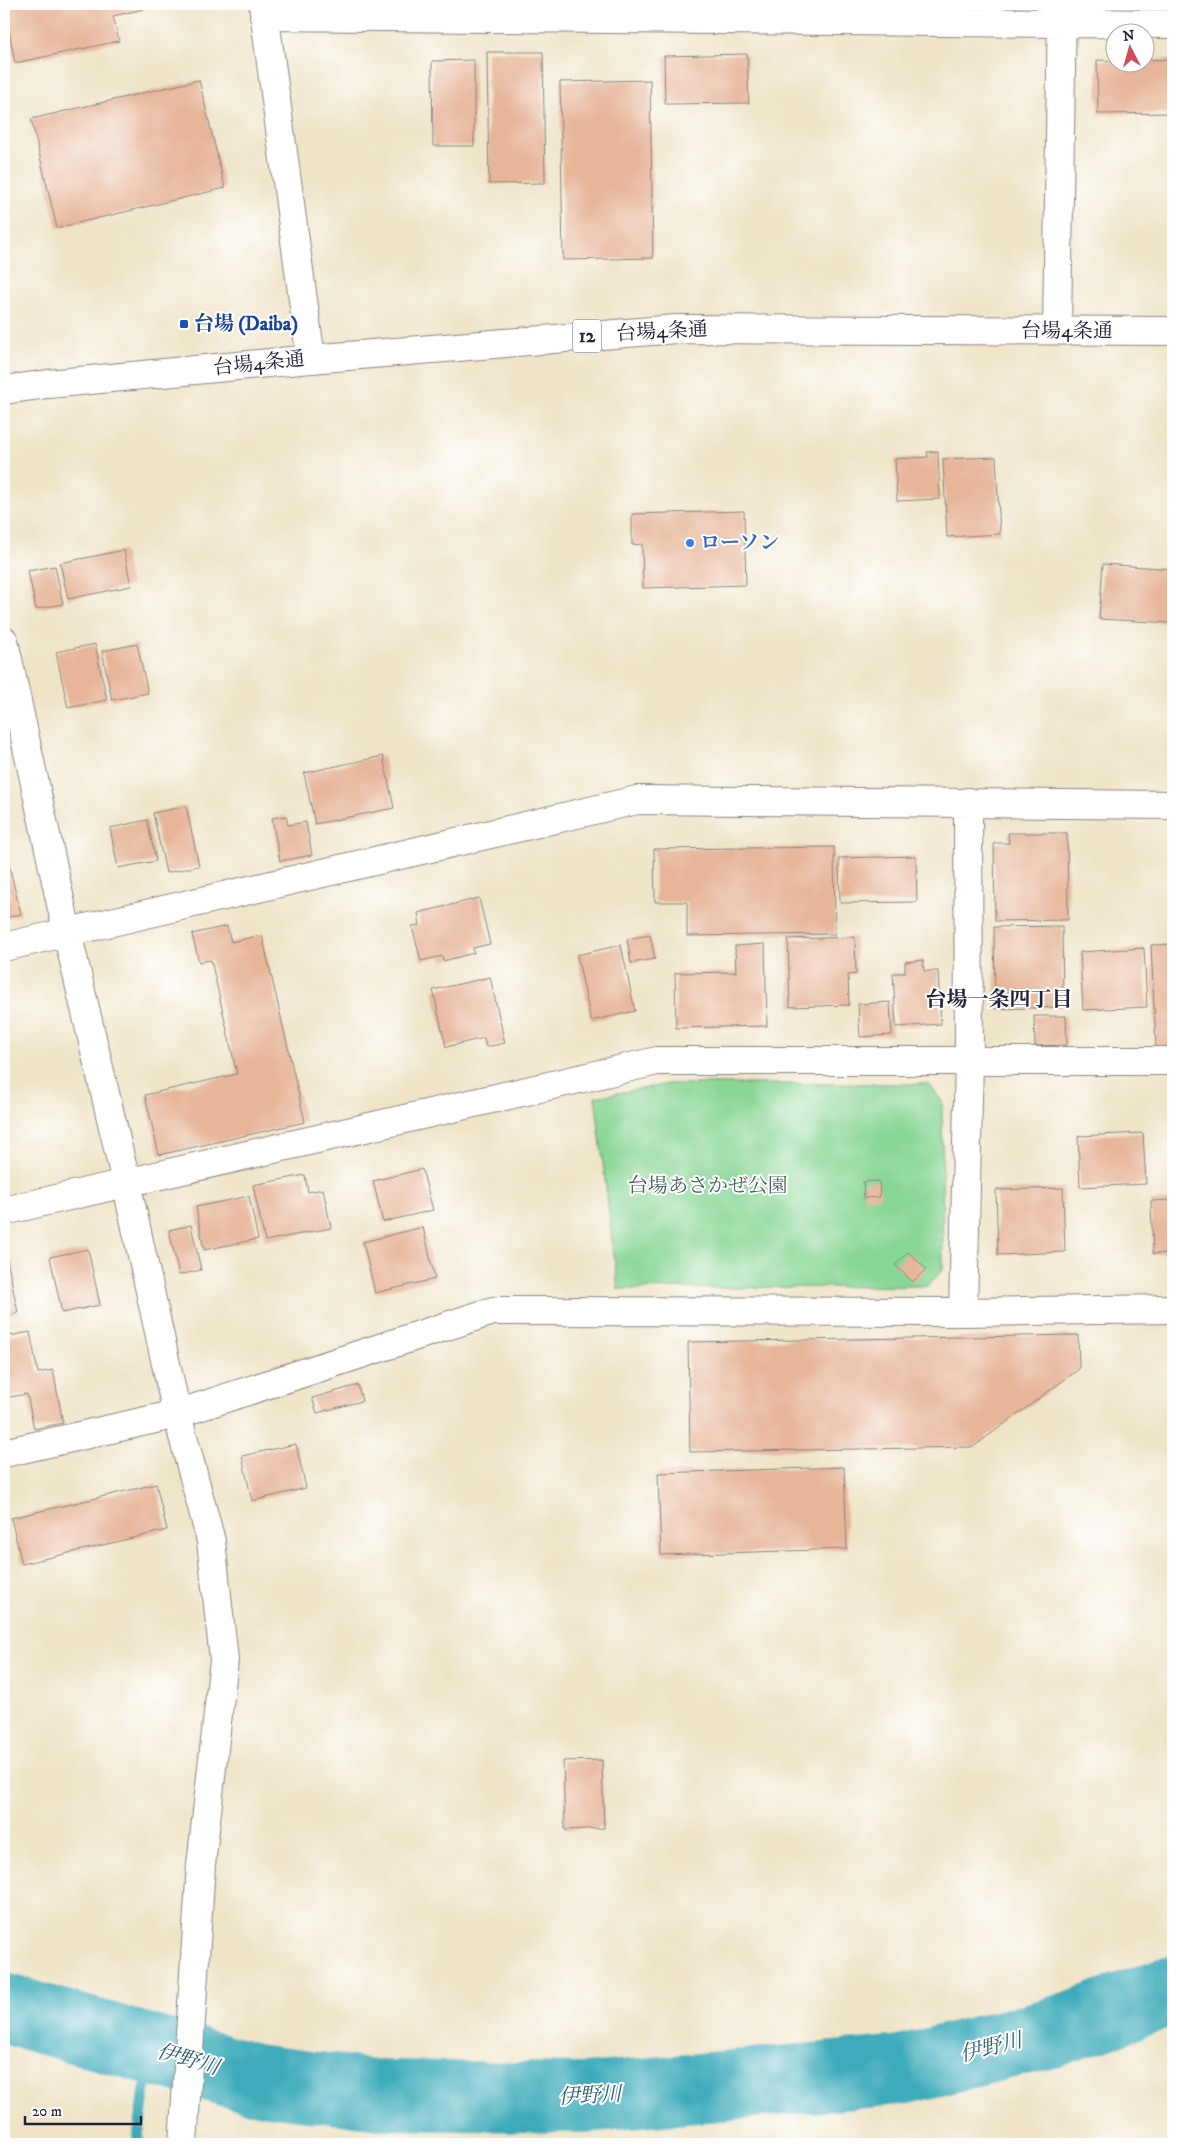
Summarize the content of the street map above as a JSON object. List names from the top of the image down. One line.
{"streets":{"main road":["台場4条通","12"]},"districts":["台場一条四丁目"],"water":["伊野川"],"parks":["台場あさかぜ公園"],"places":{"transit":["台場 (Daiba)"],"other":["ローソン"]},"scale_bar":"20 m","north":"top"}
